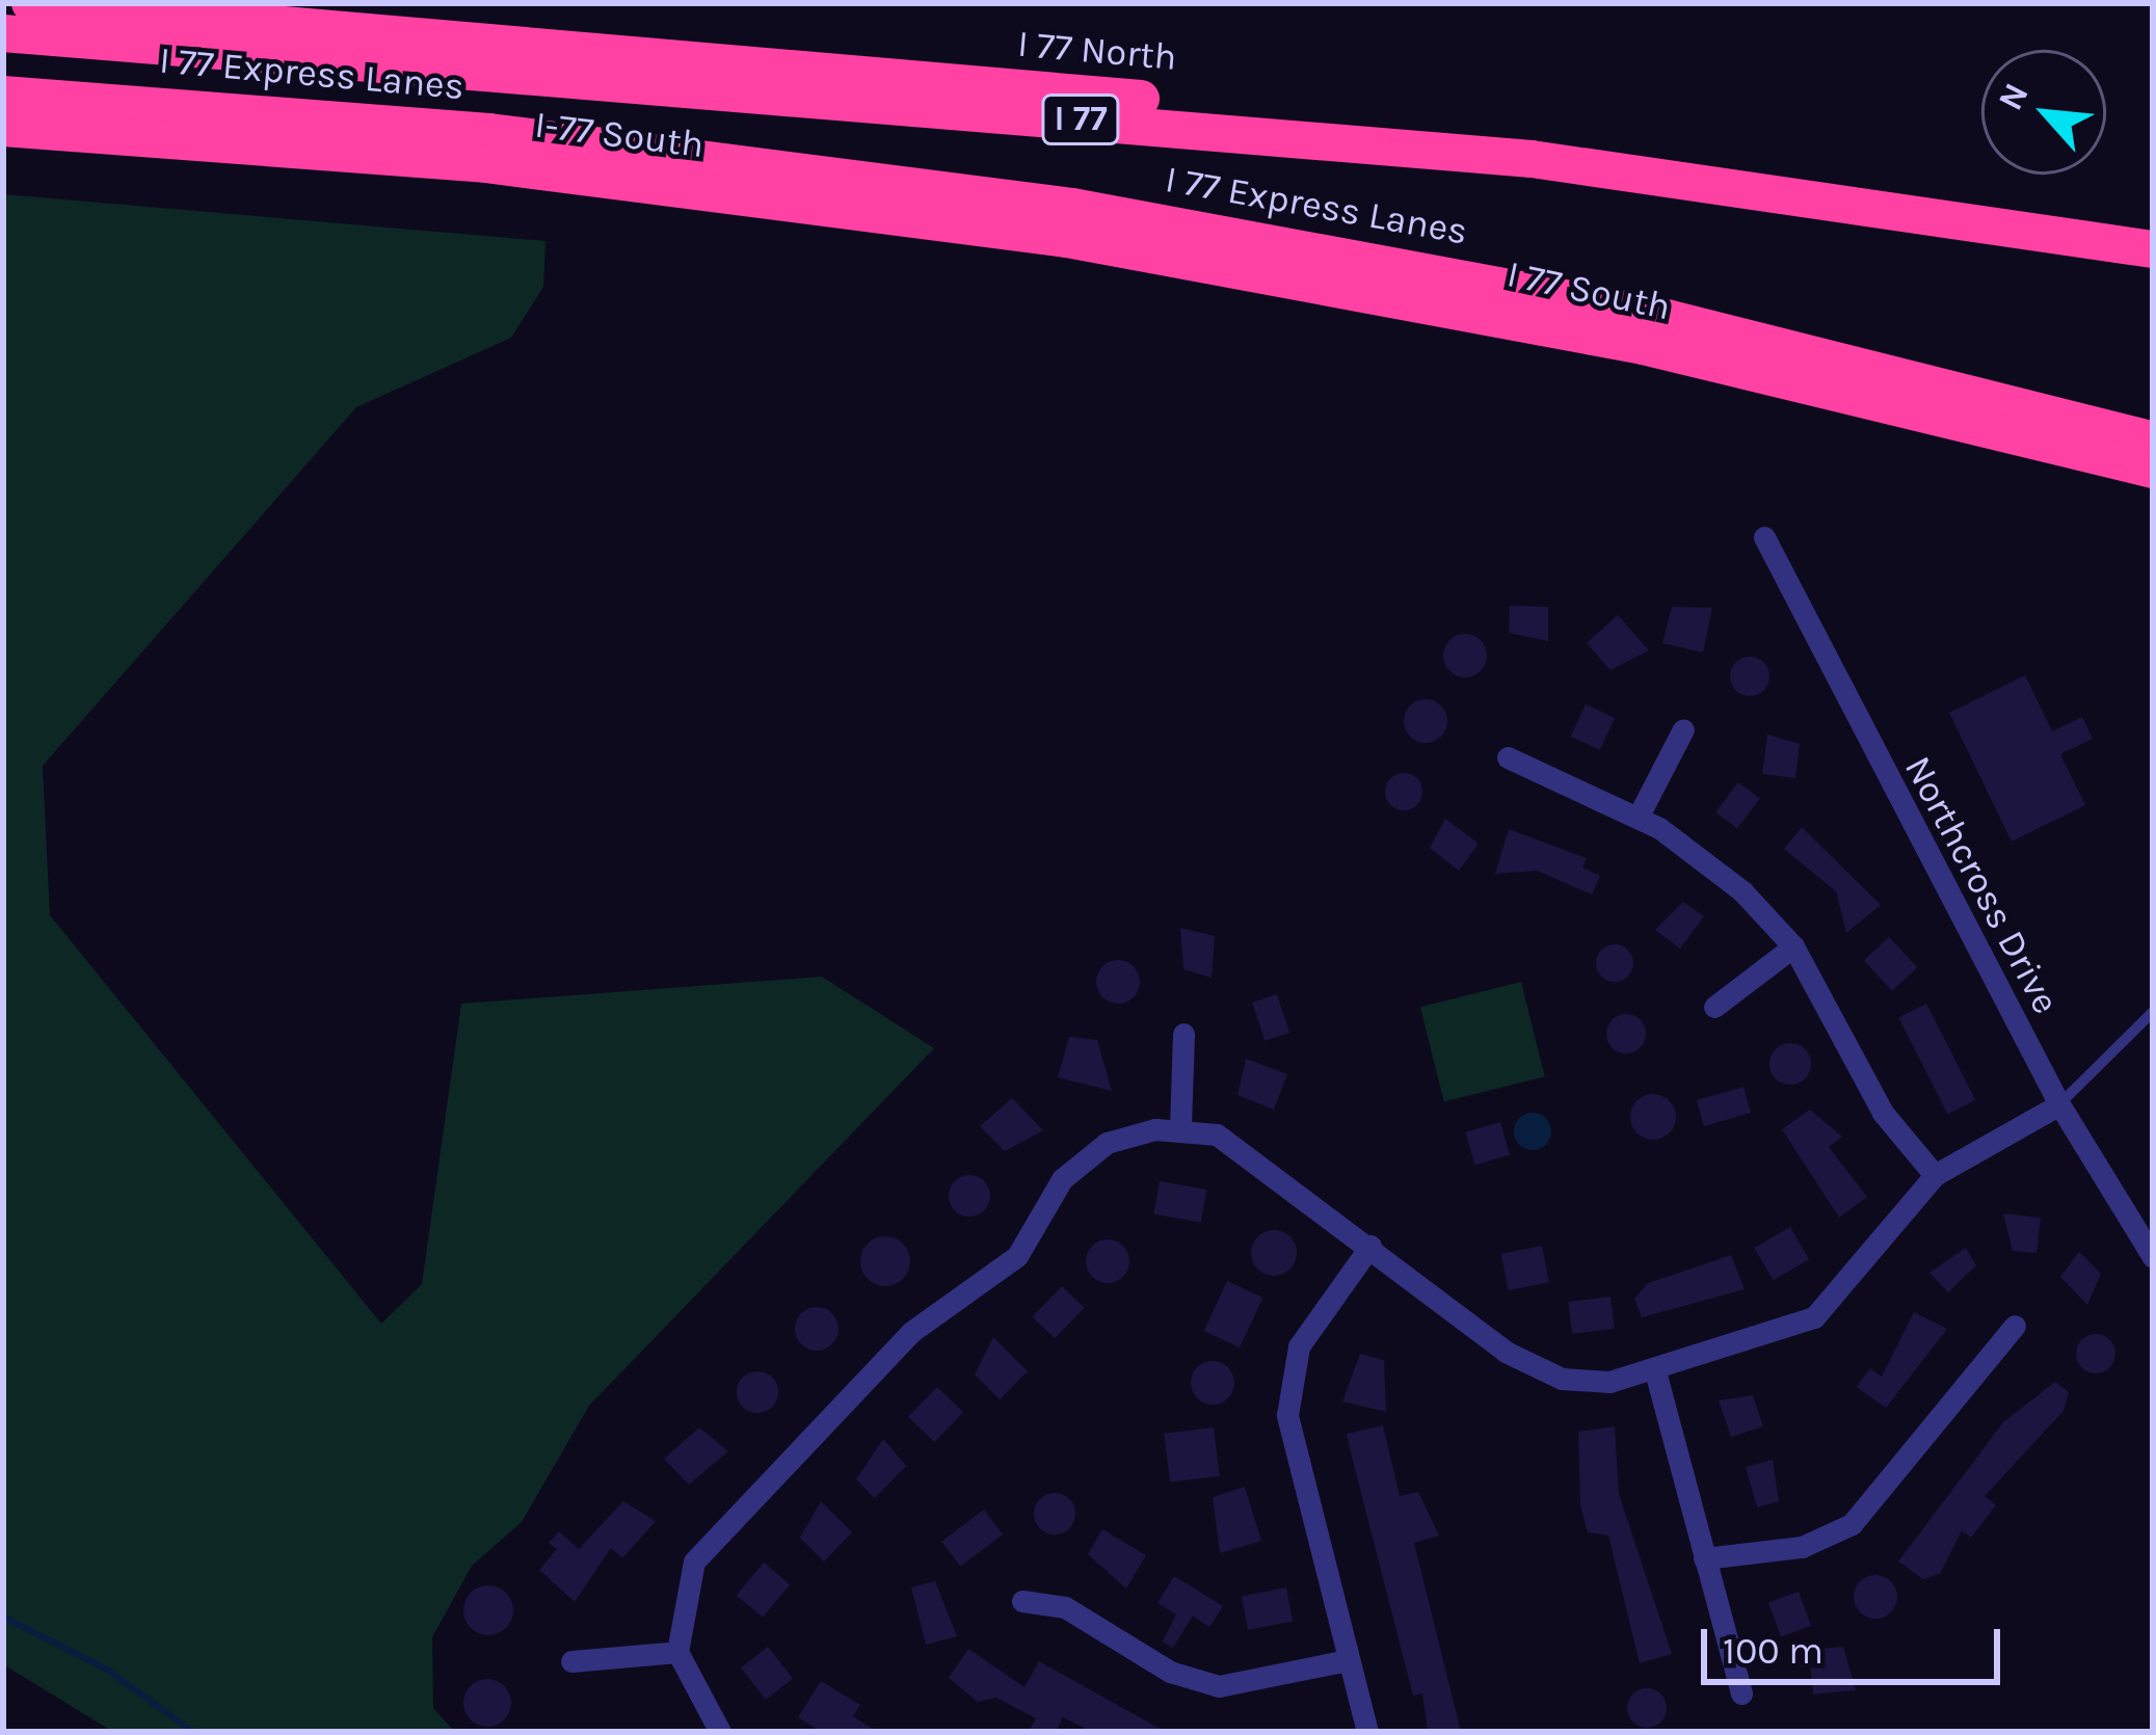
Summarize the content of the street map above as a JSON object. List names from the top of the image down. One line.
{"streets":{"highway":["I 77 North","I 77 Express Lanes","I 77","I-77 South","I 77 South"],"street":["Northcross Drive"]},"crossings":[["I-77 South","I 77 South"]],"scale_bar":"100 m","north":"top left"}
